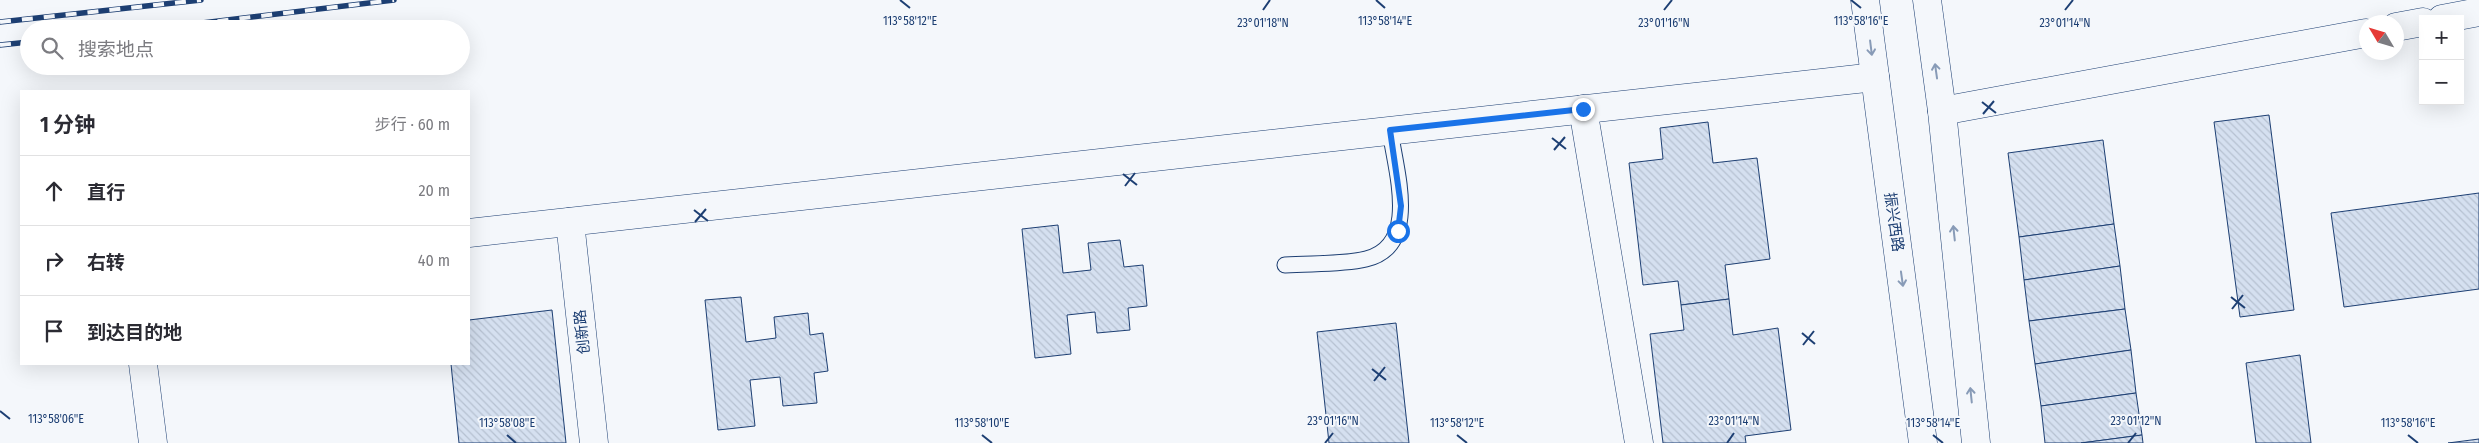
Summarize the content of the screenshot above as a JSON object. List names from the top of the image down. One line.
{"streets":{"street":["振兴西路","创新路"]},"north":"top left","page":{"map_buttons":["+","−"],"search":"搜索地点","heading":["1 分钟","步行 · 60 m"],"list":[["直行","20 m"],["右转","40 m"],"到达目的地"]},"coordinates":["113°58'12\"E","113°58'14\"E","113°58'16\"E","23°01'16\"N","23°01'18\"N","23°01'14\"N","113°58'06\"E","23°01'12\"N","113°58'08\"E","113°58'10\"E"]}
